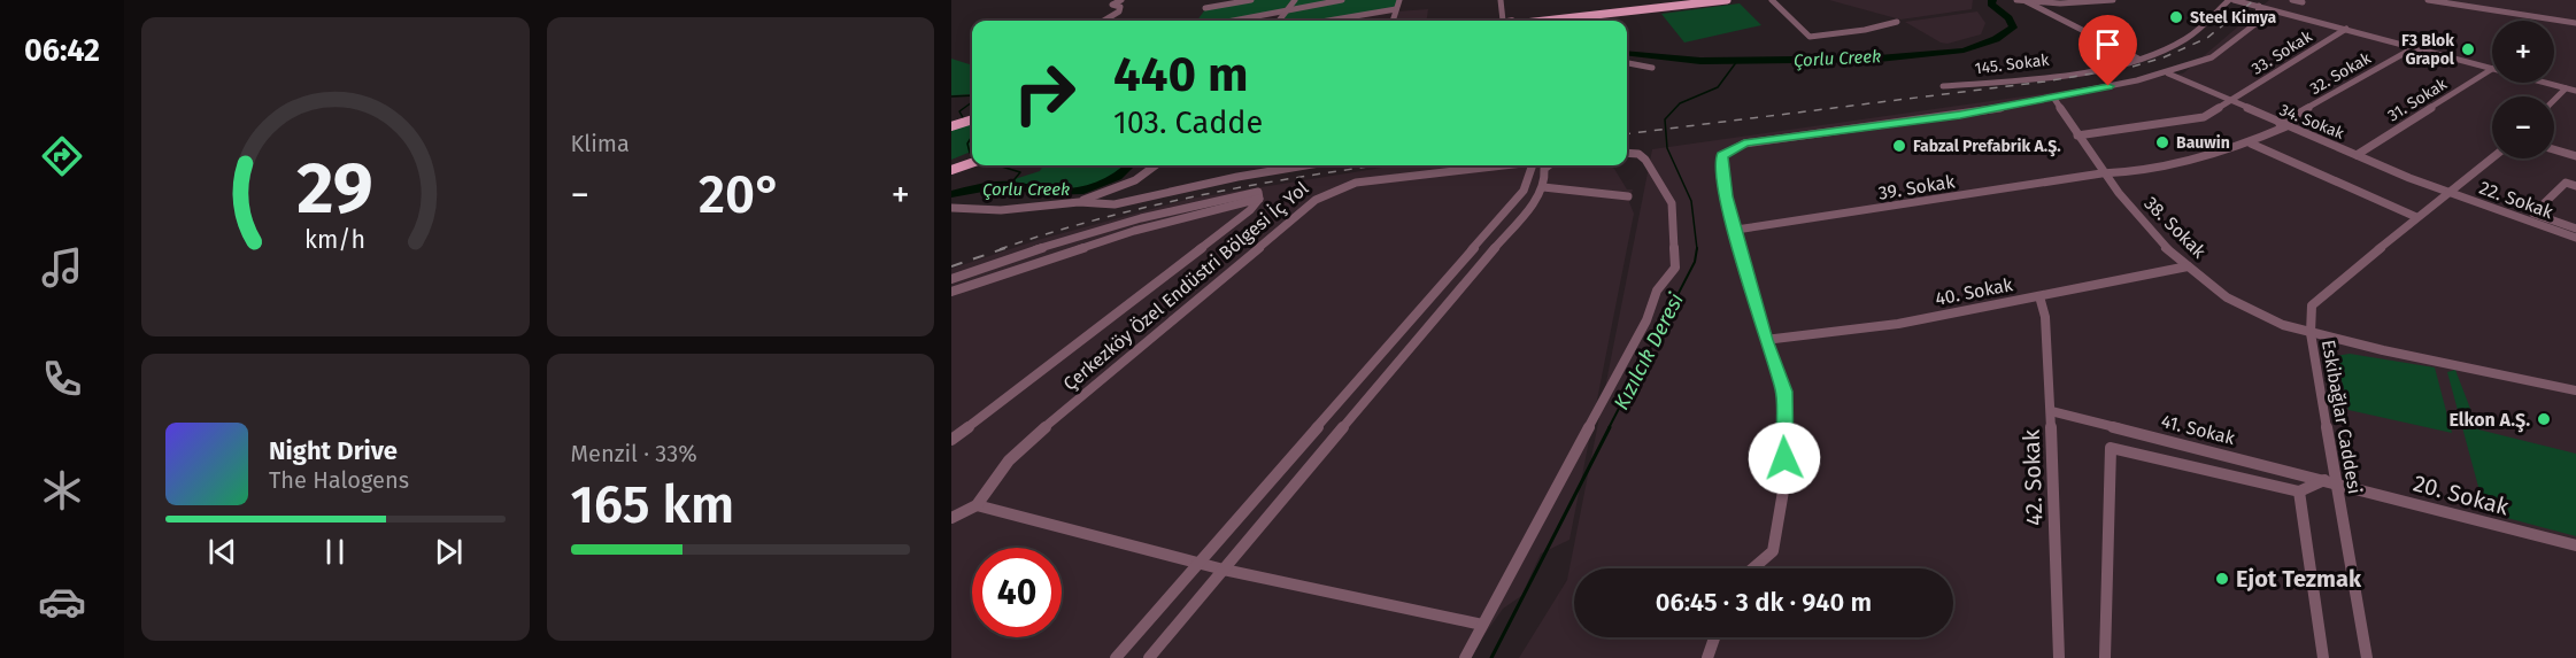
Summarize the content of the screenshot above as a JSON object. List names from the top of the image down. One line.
{"streets":{"street":["33. Sokak","145. Sokak","32. Sokak","31. Sokak","34. Sokak","39. Sokak","22. Sokak","38. Sokak","Çerkezköy Özel Endüstri Bölgesi İç Yol","40. Sokak","Eskibağlar Caddesi","41. Sokak","42. Sokak","20. Sokak"]},"crossings":[["33. Sokak","34. Sokak"],["33. Sokak","38. Sokak"],["32. Sokak","34. Sokak"],["32. Sokak","39. Sokak"],["31. Sokak","34. Sokak"],["34. Sokak","22. Sokak"],["34. Sokak","Eskibağlar Caddesi"],["39. Sokak","38. Sokak"],["22. Sokak","Eskibağlar Caddesi"],["38. Sokak","40. Sokak"],["38. Sokak","Eskibağlar Caddesi"],["40. Sokak","42. Sokak"],["Eskibağlar Caddesi","41. Sokak"],["Eskibağlar Caddesi","20. Sokak"],["41. Sokak","42. Sokak"],["41. Sokak","20. Sokak"]],"water":["Çorlu Creek","Kızılcık Deresi"],"places":["Steel Kimya","F3 Blok Grapol","Bauwin","Fabzal Prefabrik A.Ş.","Elkon A.Ş.","Ejot Tezmak"],"page":{"tabs":"06:42","tile":["Klima",["Menzil · 33%","165 km"]],"map_buttons":["+","−"],"turn":["440 m","103. Cadde"],"heat":["−","20°","+"],"song":["Night Drive","The Halogens"],"limit":"40","trip":"06:45 · 3 dk · 940 m","gauge":["29","km/h"]}}
